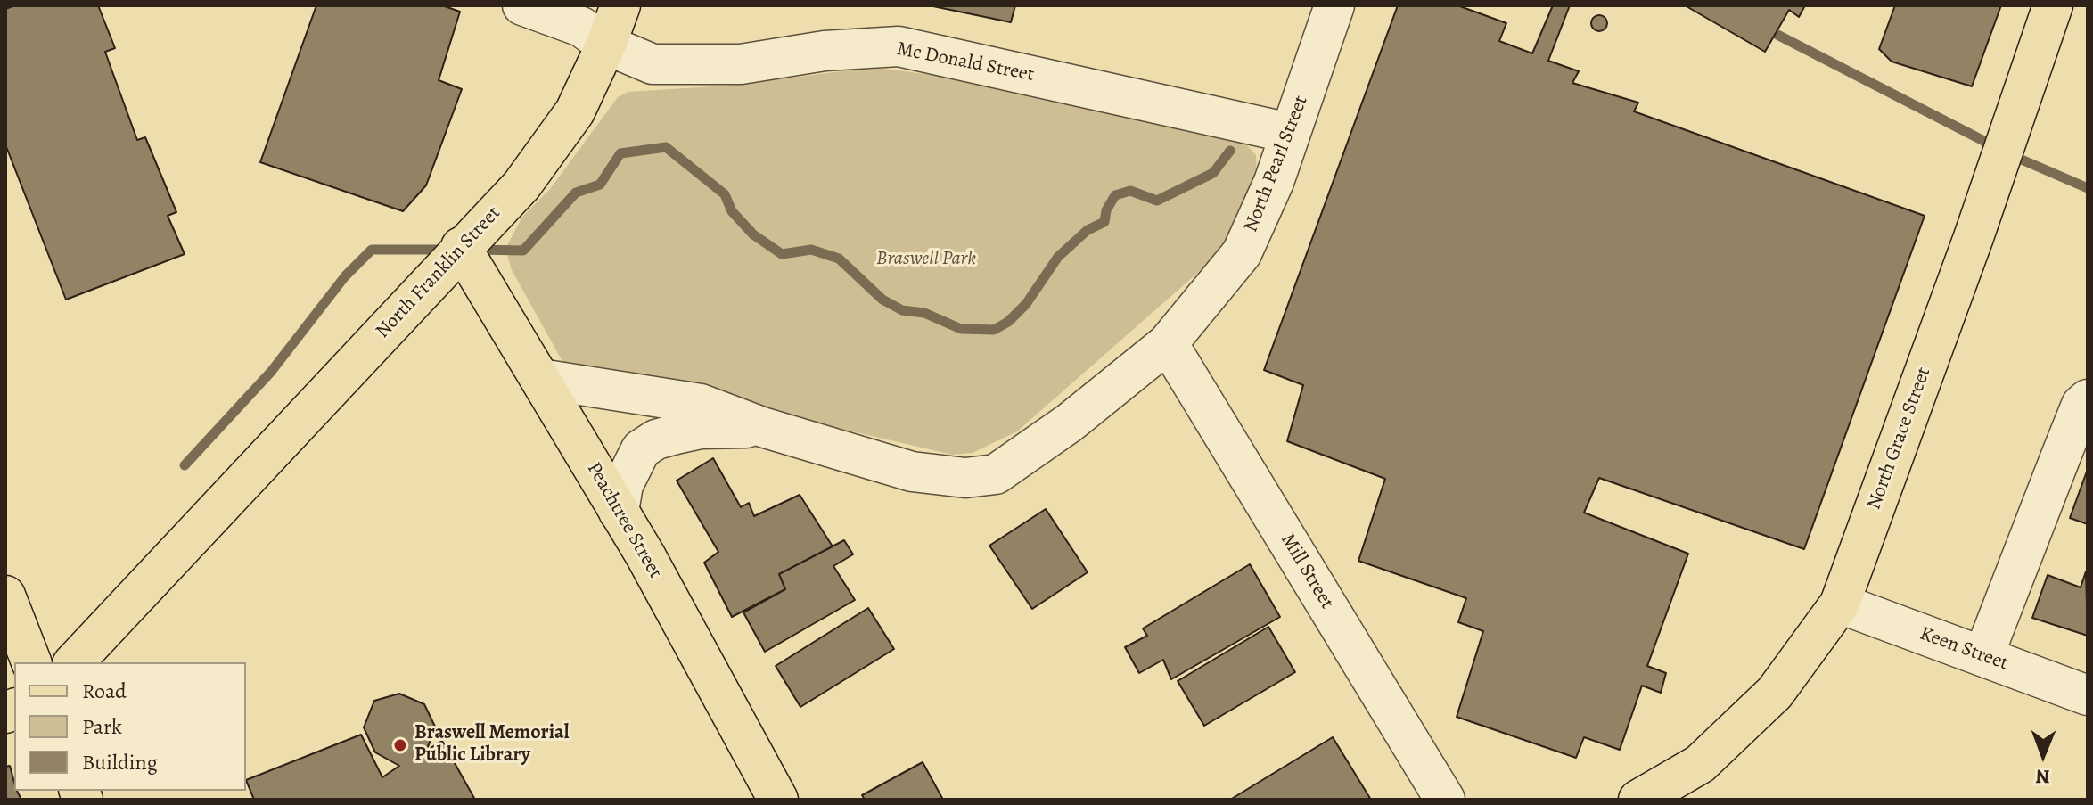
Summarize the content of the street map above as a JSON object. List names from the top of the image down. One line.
{"streets":{"main road":["North Franklin Street","North Grace Street","Peachtree Street"],"street":["Mc Donald Street","North Pearl Street","Mill Street","Keen Street"]},"crossings":[["Mc Donald Street","North Pearl Street"],["Mc Donald Street","North Franklin Street"],["North Pearl Street","Mill Street"],["North Franklin Street","Peachtree Street"],["North Grace Street","Keen Street"]],"parks":["Braswell Park"],"places":["Braswell Memorial Public Library"],"legend":["Road","Park","Building"],"north":"bottom"}
